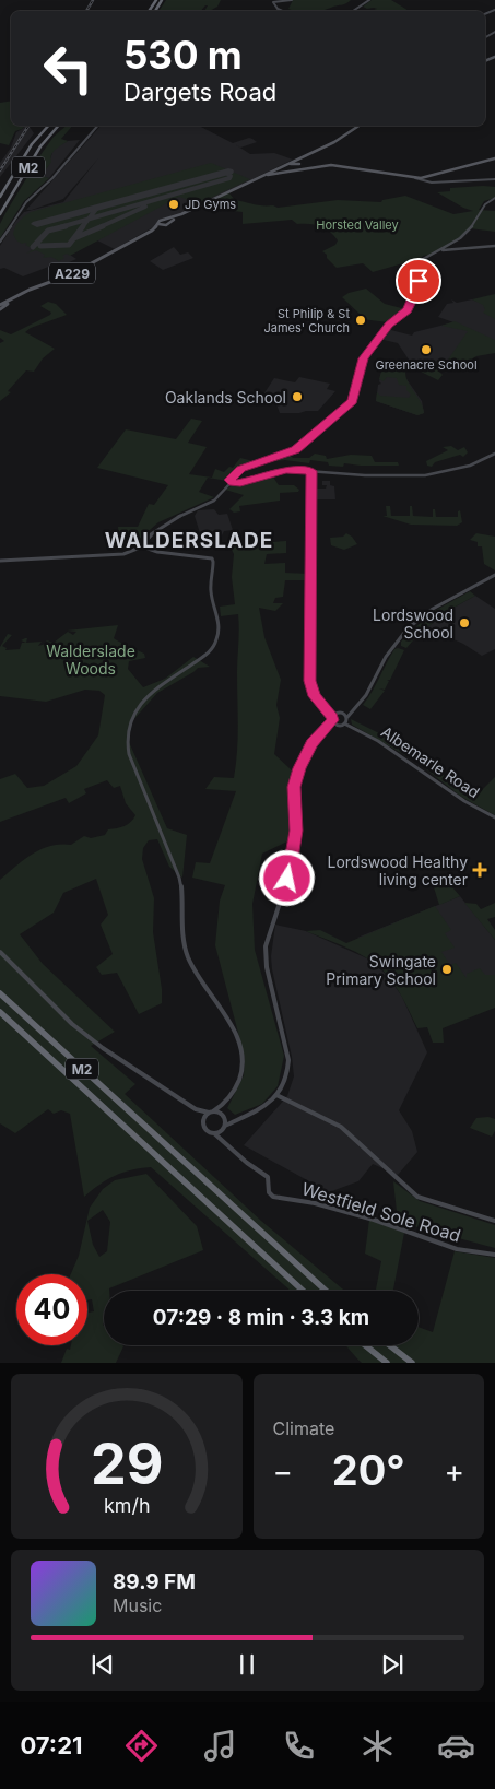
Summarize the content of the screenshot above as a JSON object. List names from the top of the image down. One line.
{"streets":{"highway":["M2"],"main road":["A229"],"street":["Albemarle Road","Westfield Sole Road"]},"districts":["WALDERSLADE"],"parks":["Horsted Valley","Walderslade Woods"],"places":{"other":["JD Gyms","St Philip & St James' Church","Greenacre School","Oaklands School","Lordswood School","Swingate Primary School"],"health":["Lordswood Healthy living center"]},"page":{"turn":["530 m","Dargets Road"],"limit":"40","trip":"07:29 · 8 min · 3.3 km","tile":"Climate","heat":["−","20°","+"],"song":["89.9 FM","Music"],"tabs":"07:21","gauge":["29","km/h"]}}
